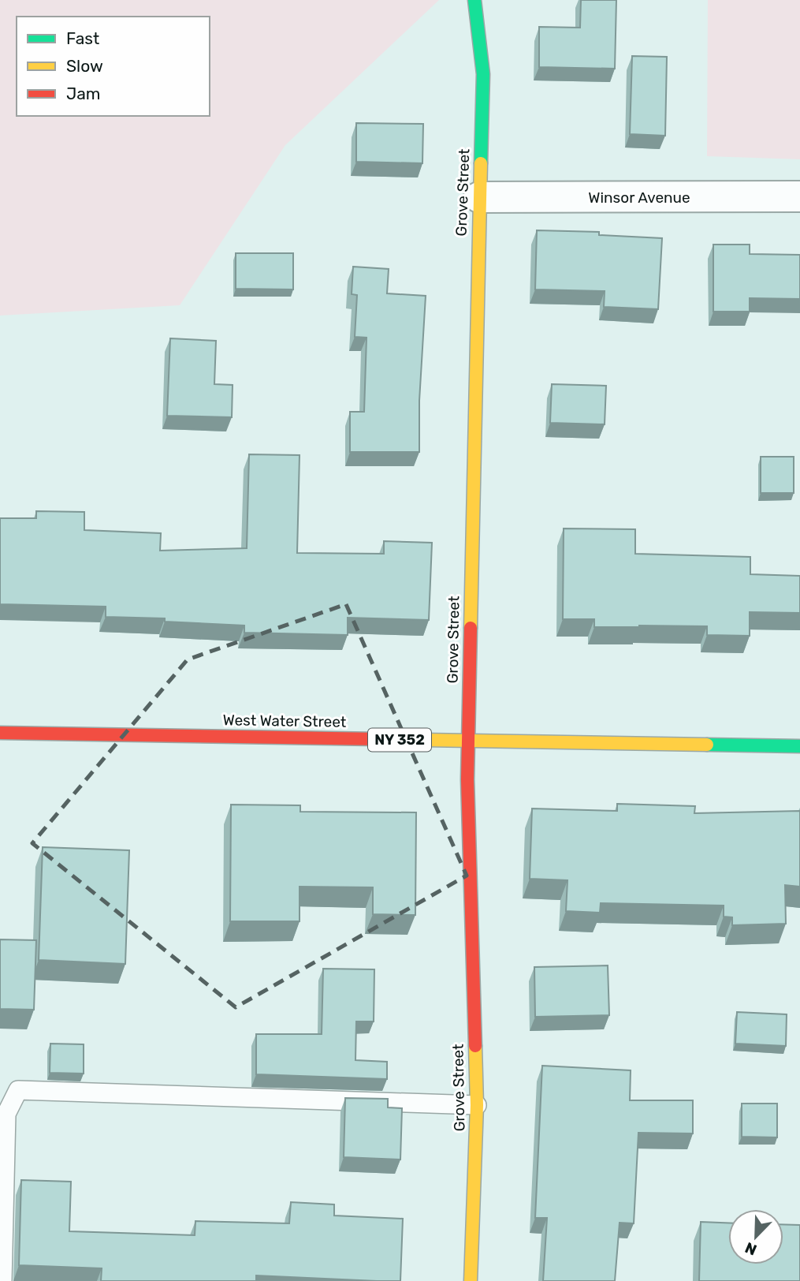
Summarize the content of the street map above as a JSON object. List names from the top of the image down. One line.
{"streets":{"street":["Grove Street","Winsor Avenue","West Water Street","NY 352"]},"crossings":[["Grove Street","Winsor Avenue"],["Grove Street","West Water Street"]],"legend":["Fast","Slow","Jam"],"north":"bottom left"}
